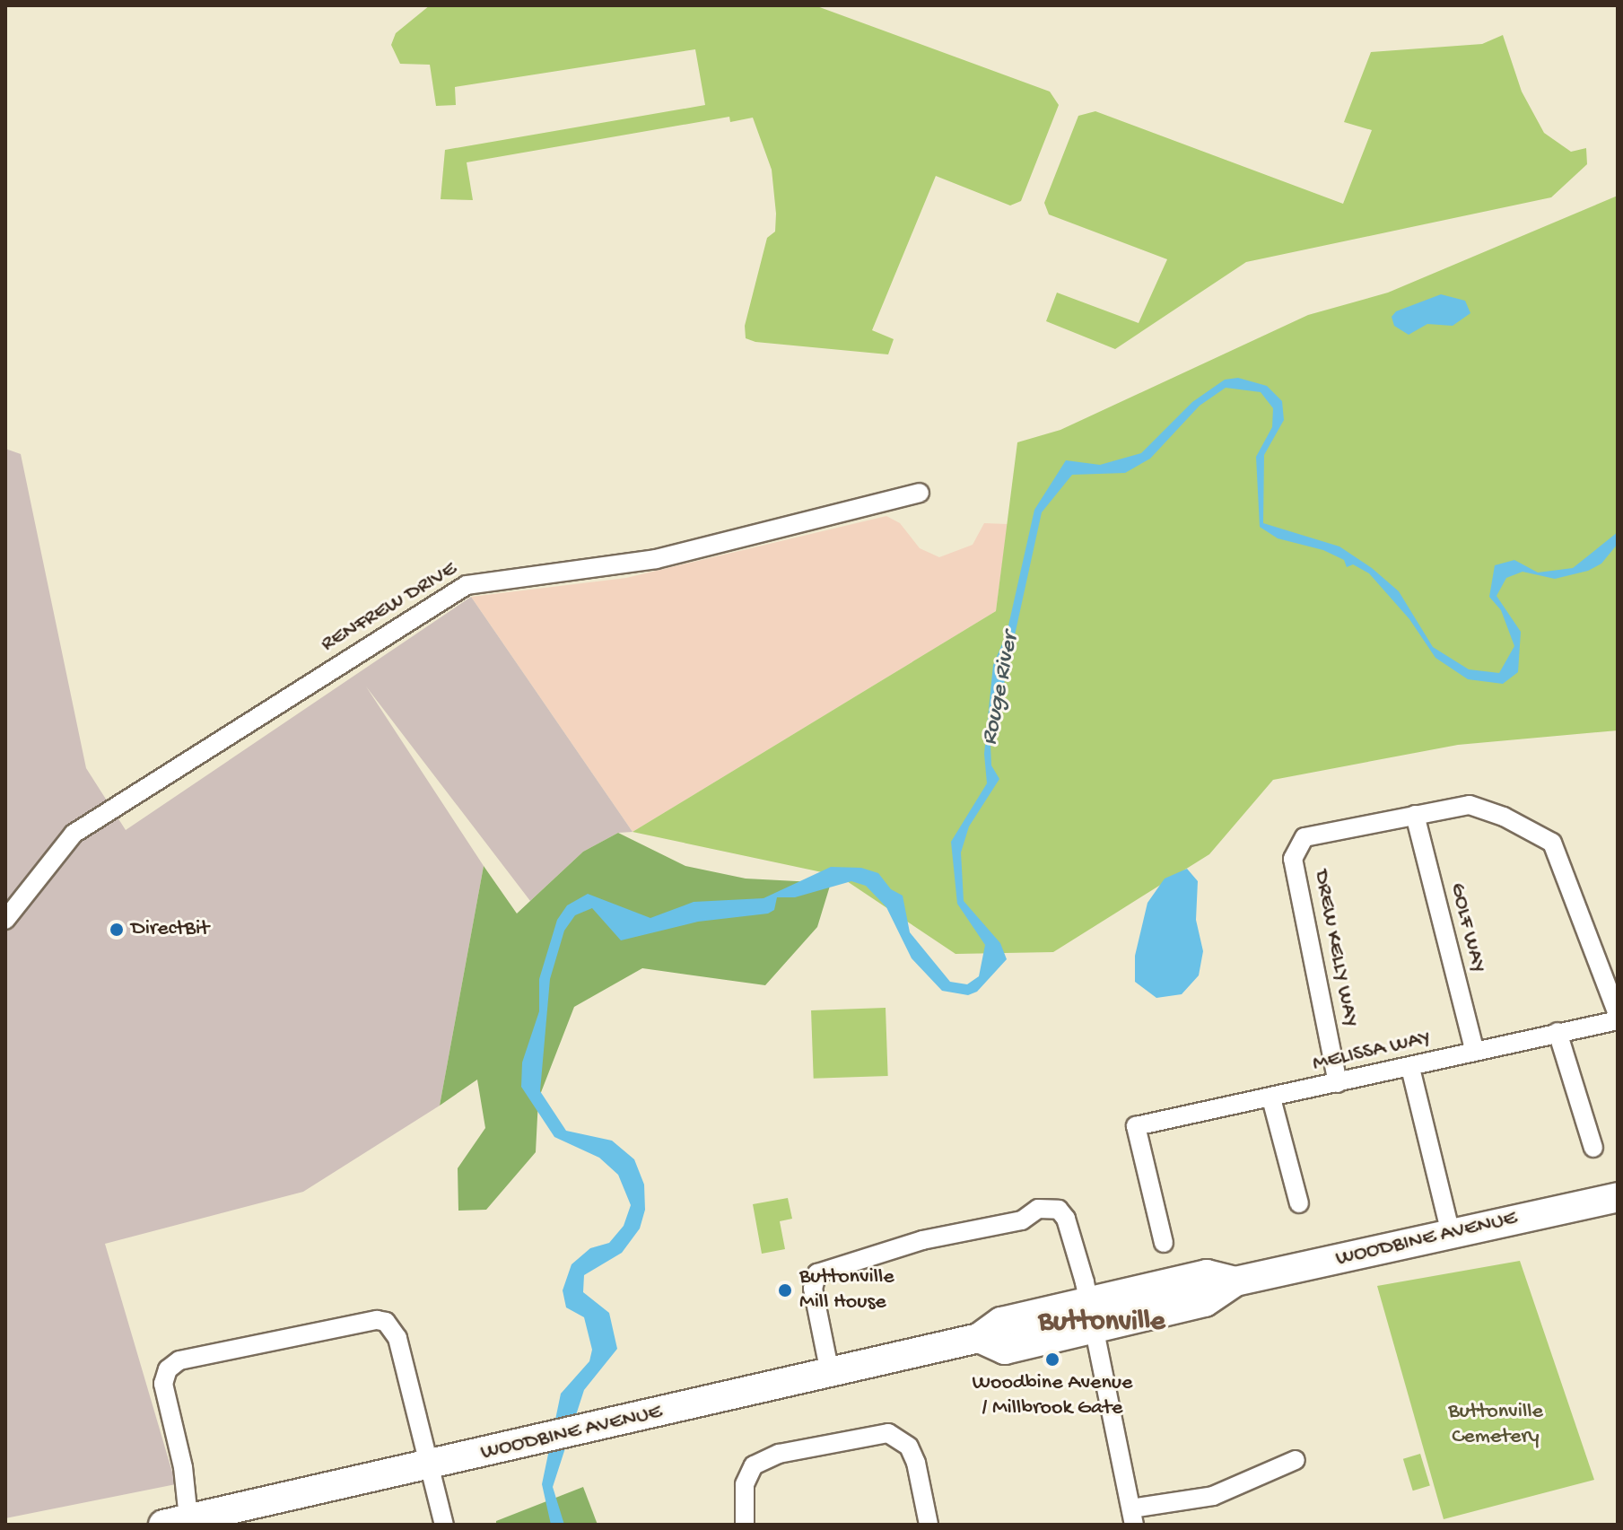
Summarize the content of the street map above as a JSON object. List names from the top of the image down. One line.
{"streets":{"main road":["WOODBINE AVENUE"],"street":["RENFREW DRIVE","GOLF WAY","DREW KELLY WAY","MELISSA WAY"]},"crossings":[["GOLF WAY","DREW KELLY WAY"],["GOLF WAY","MELISSA WAY"],["DREW KELLY WAY","MELISSA WAY"]],"districts":["Buttonville"],"water":["Rouge River"],"parks":["Buttonville Cemetery"],"places":["DirectBit","Buttonville Mill House","Woodbine Avenue / Millbrook Gate"]}
